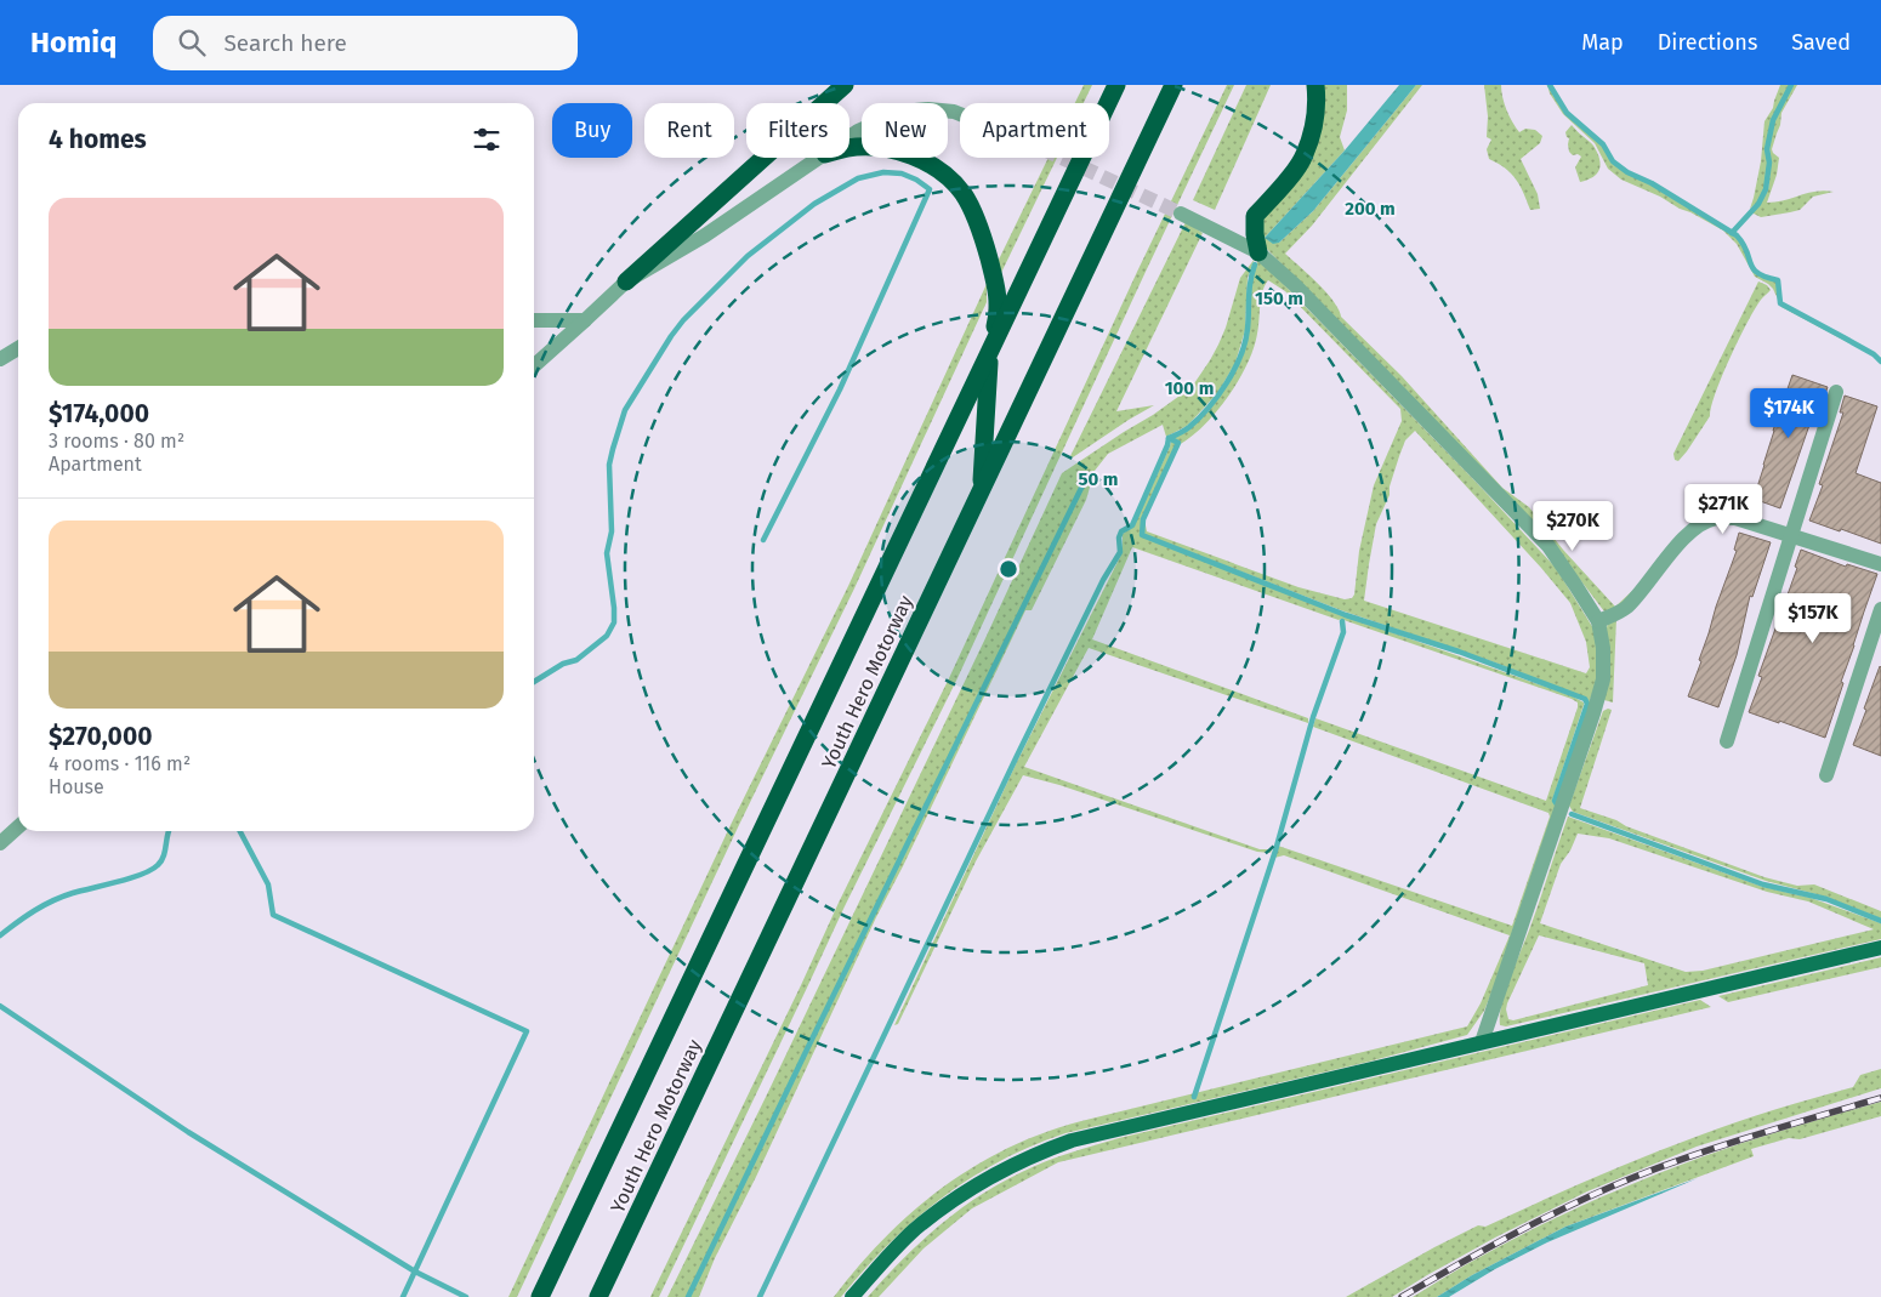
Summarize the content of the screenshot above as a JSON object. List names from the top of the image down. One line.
{"streets":{"highway":["Youth Hero Motorway"]},"page":{"header":"Homiq","search":"Search here","nav":["Map","Directions","Saved"],"chip":["Buy","Rent","Filters","New","Apartment"],"heading":"4 homes","list":[{"name":"$174,000","note":"3 rooms · 80 m² · Apartment"},{"name":"$270,000","note":"4 rooms · 116 m² · House"}],"price":["$174K","$271K","$270K","$157K"]},"rings":["200 m","150 m","100 m","50 m"]}
